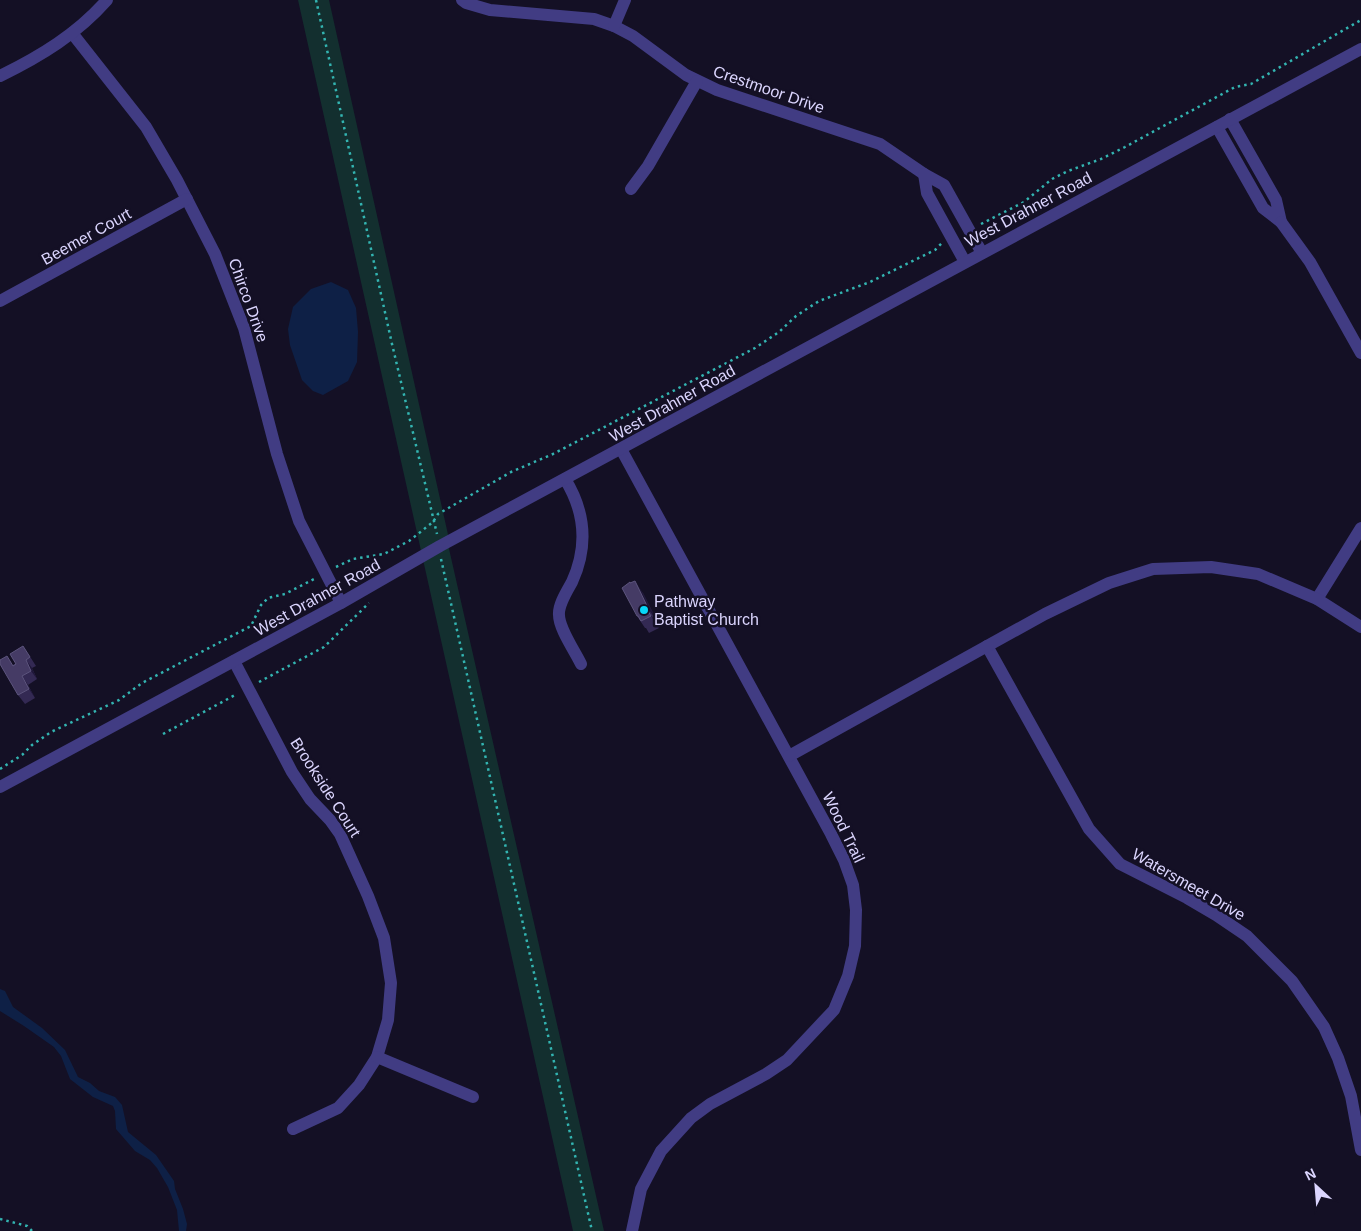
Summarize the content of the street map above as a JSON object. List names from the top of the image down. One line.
{"streets":{"street":["Crestmoor Drive","West Drahner Road","Beemer Court","Chirco Drive","Brookside Court","Wood Trail","Watersmeet Drive"]},"crossings":[["Crestmoor Drive","West Drahner Road"],["West Drahner Road","Chirco Drive"],["West Drahner Road","Brookside Court"],["West Drahner Road","Wood Trail"],["Beemer Court","Chirco Drive"]],"places":["Pathway Baptist Church"],"north":"top left"}
